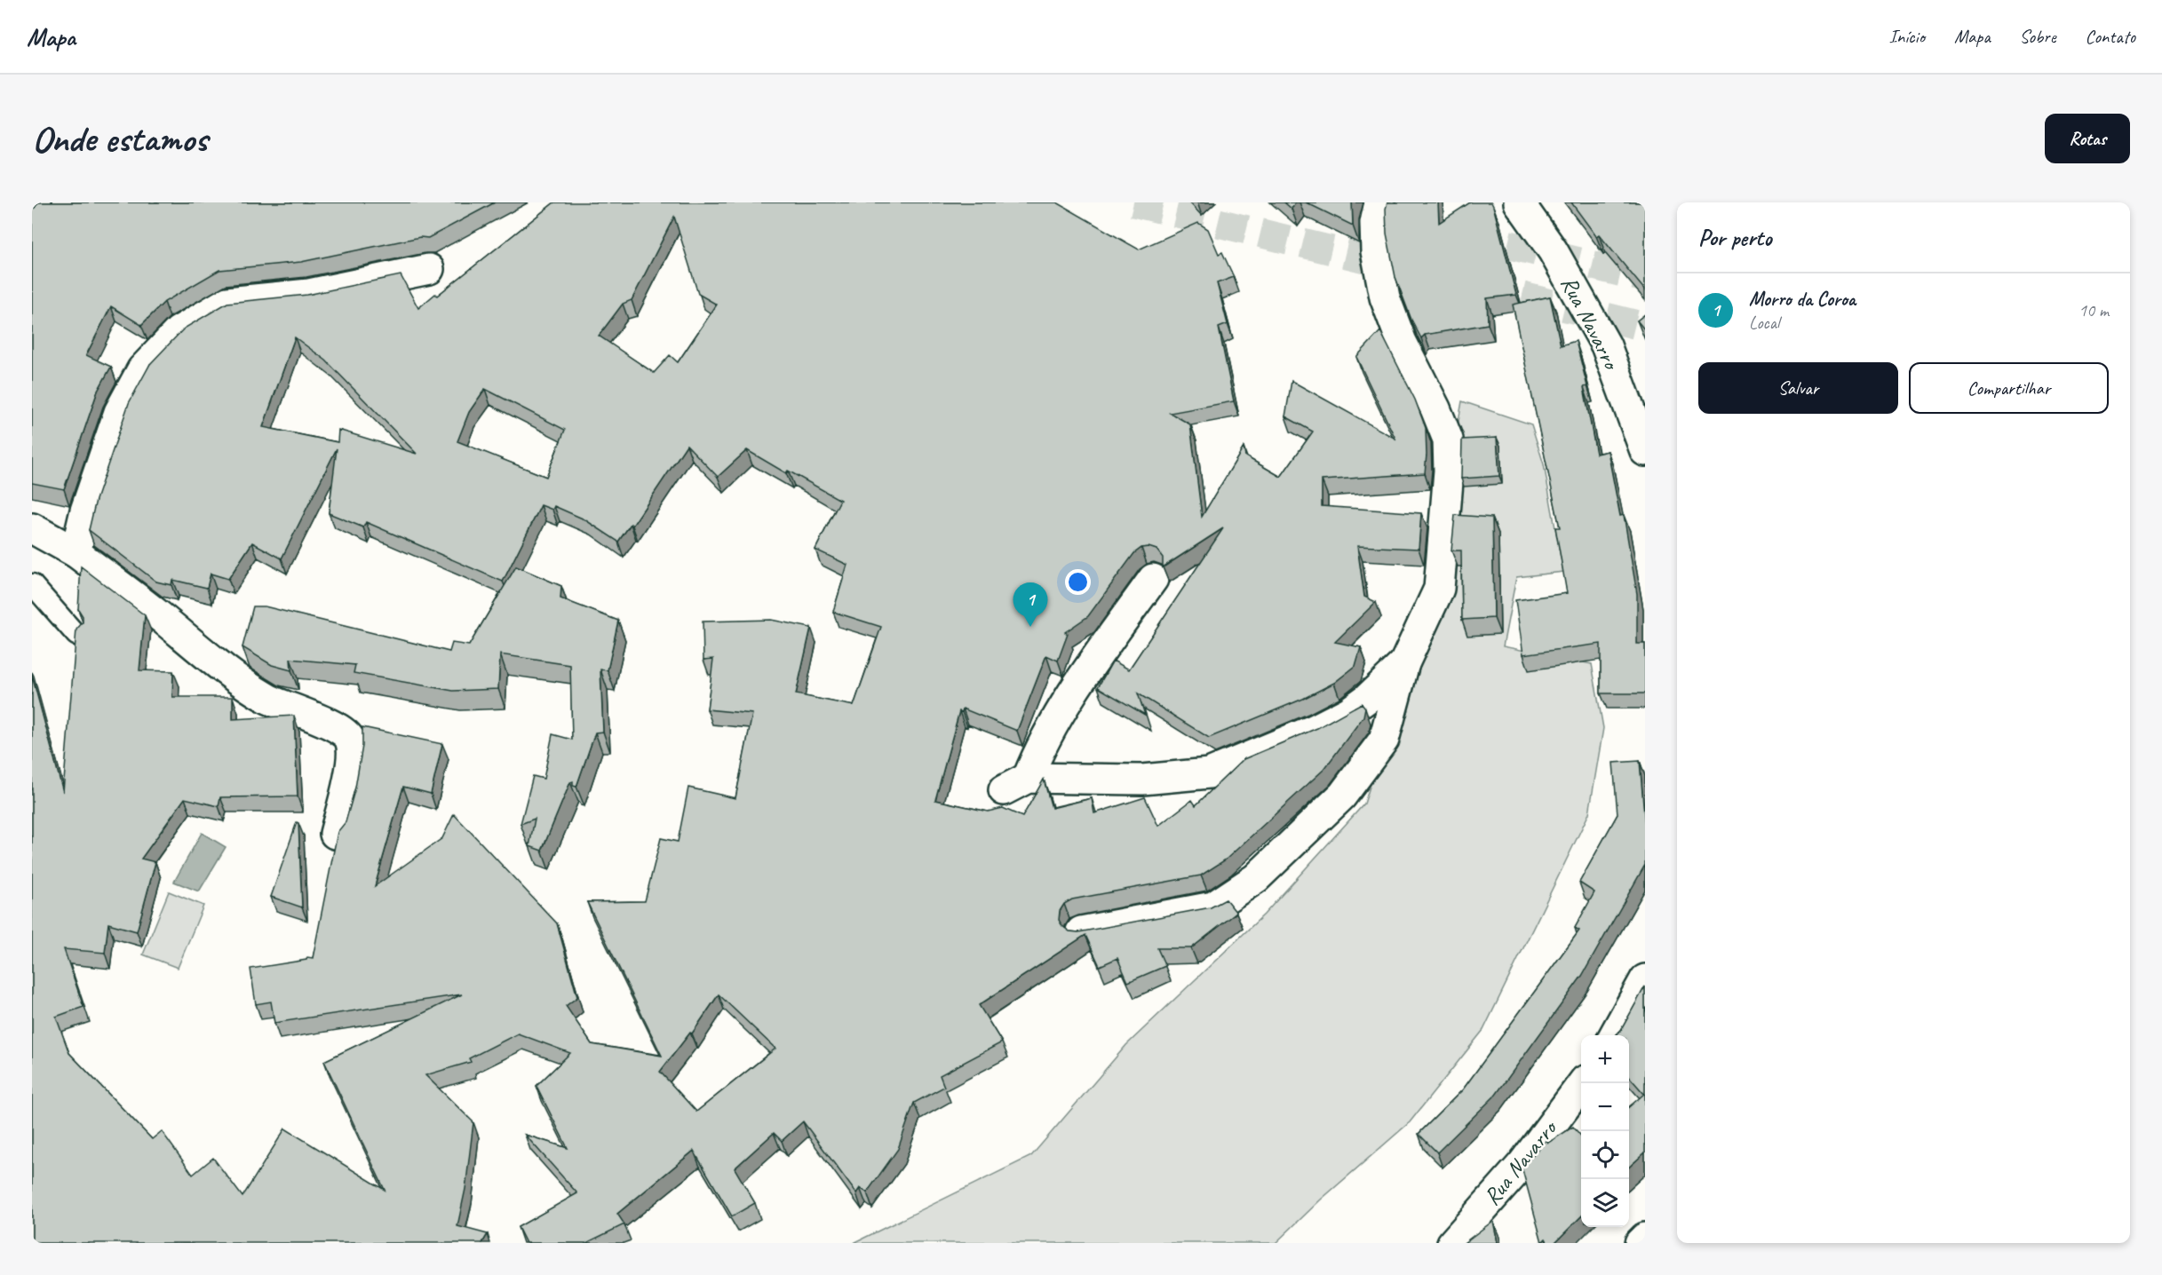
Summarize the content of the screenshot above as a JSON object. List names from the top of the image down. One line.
{"streets":{"street":["Rua Navarro"]},"page":{"header":"Mapa","nav":["Início","Mapa","Sobre","Contato"],"buttons":["Rotas",["Salvar","Compartilhar"]],"title":"Onde estamos","heading":"Por perto","list":[{"mark":"1","name":"Morro da Coroa","note":"Local","value":"10 m"}],"pins":"1","map_buttons":["+","−"]}}
